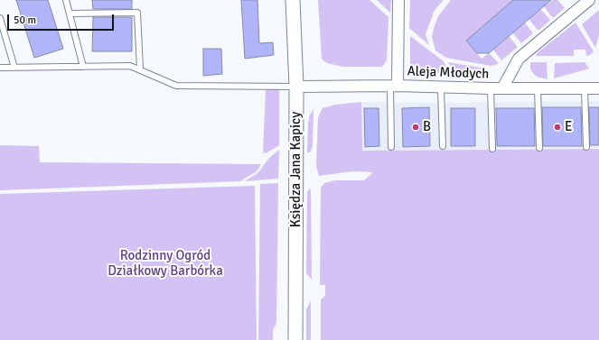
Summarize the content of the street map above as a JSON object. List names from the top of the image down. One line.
{"streets":{"street":["Aleja Młodych","Księdza Jana Kapicy"]},"crossings":[["Aleja Młodych","Księdza Jana Kapicy"]],"parks":["Rodzinny Ogród Działkowy Barbórka"],"places":["B","E"],"scale_bar":"50 m"}
